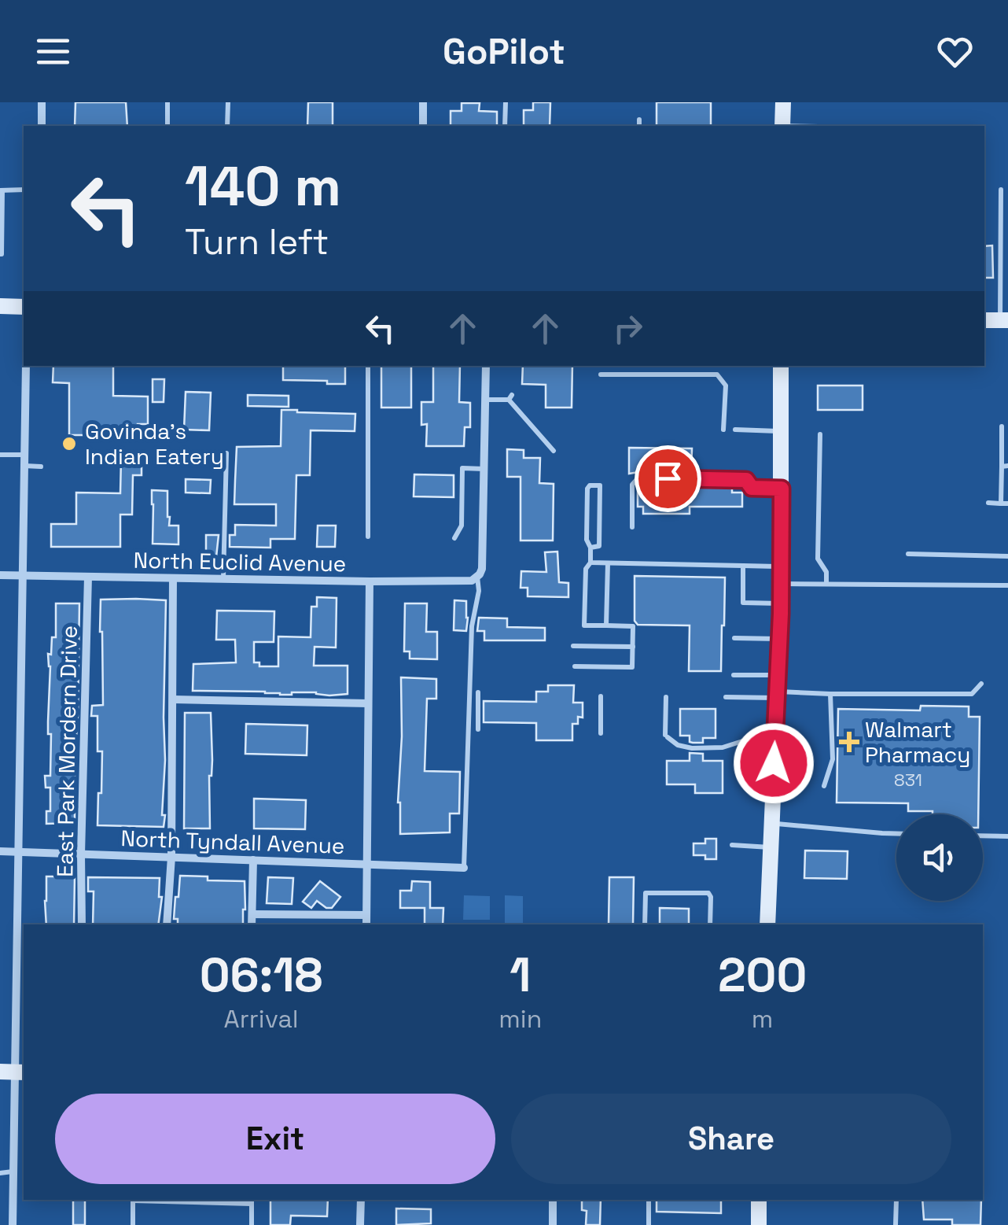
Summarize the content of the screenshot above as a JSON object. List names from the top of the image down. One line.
{"streets":{"street":["North Euclid Avenue","East Park Mordern Drive","North Tyndall Avenue"]},"crossings":[["North Euclid Avenue","East Park Mordern Drive"],["East Park Mordern Drive","North Tyndall Avenue"]],"places":{"other":["Govinda's Indian Eatery"],"health":["Walmart Pharmacy"]},"house_numbers":["831"],"page":{"header":"GoPilot","turn":["140 m","Turn left"],"eta":["06:18","Arrival","1","min","200","m"],"buttons":["Exit","Share"]}}
